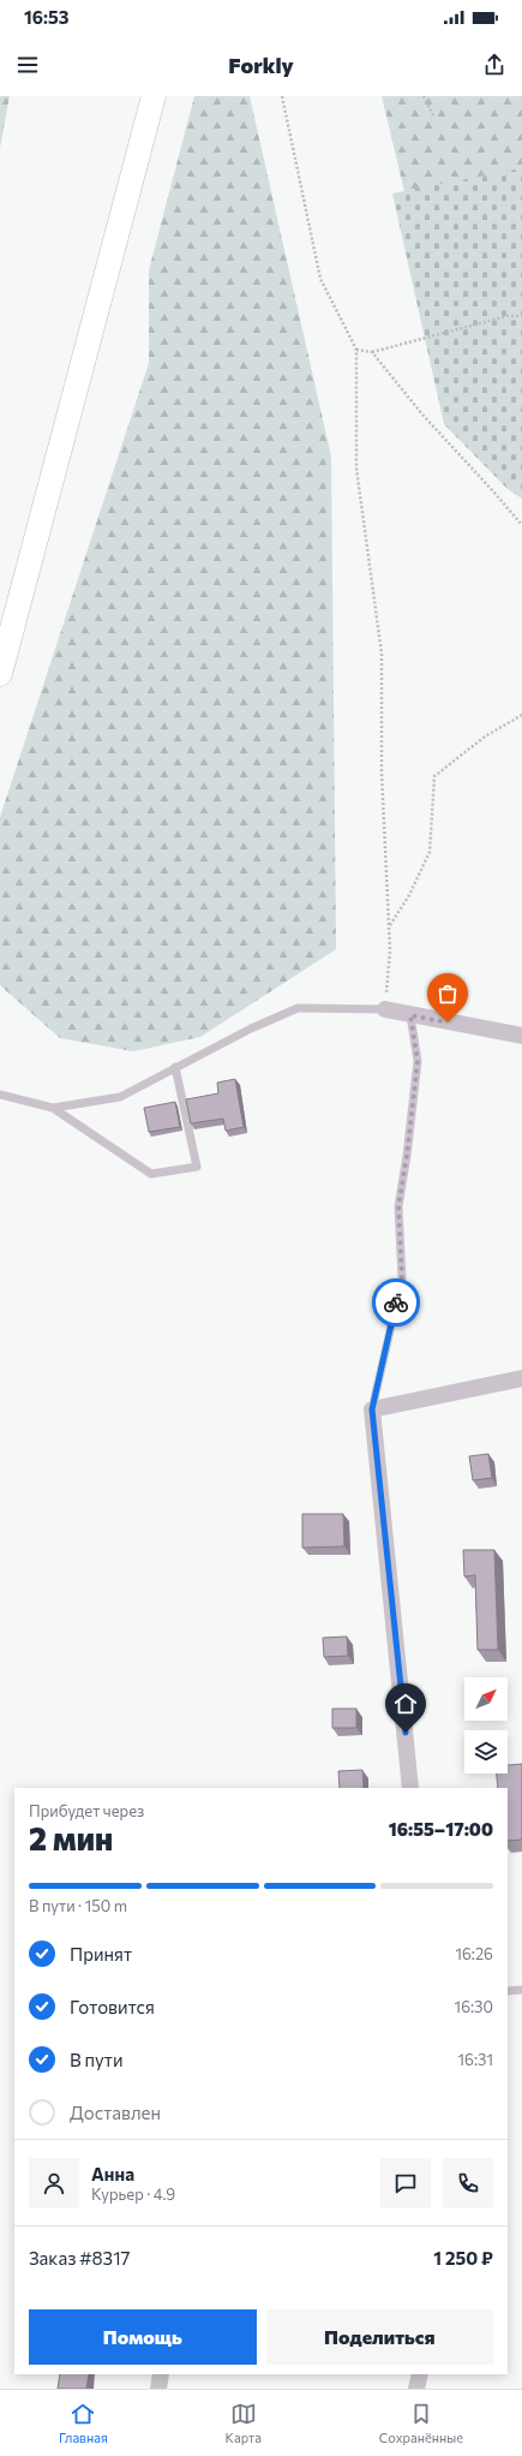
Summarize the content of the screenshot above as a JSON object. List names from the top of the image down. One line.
{"north":"top right","page":{"status":"16:53","header":"Forkly","heading":["2 мин","Прибудет через","16:55–17:00"],"panel":["Анна","Курьер · 4.9","Заказ #8317","1 250 ₽"],"bar":"В пути · 150 m","list":[["Принят","16:26"],["Готовится","16:30"],["В пути","16:31"],"Доставлен"],"buttons":["Помощь","Поделиться"],"tabs":["Главная","Карта","Сохранённые"]}}
